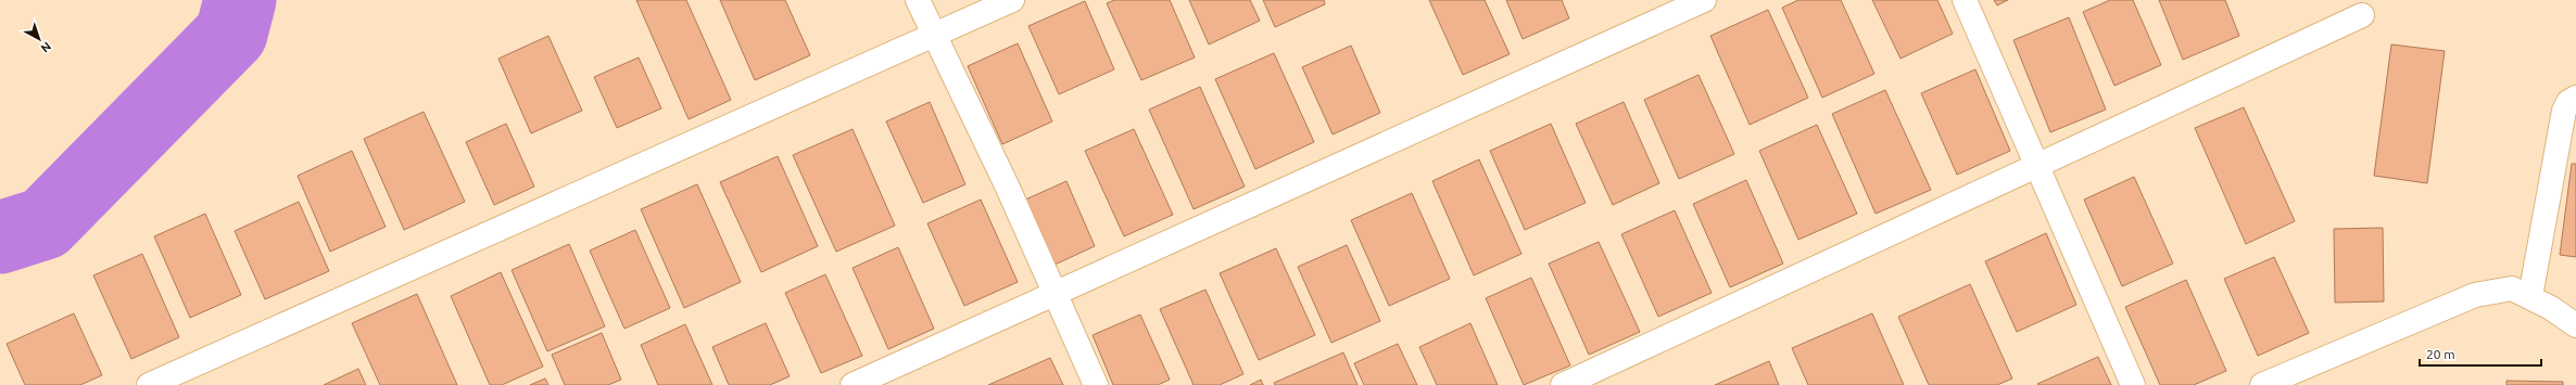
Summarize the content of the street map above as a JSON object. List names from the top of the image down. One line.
{"scale_bar":"20 m","north":"bottom right"}
